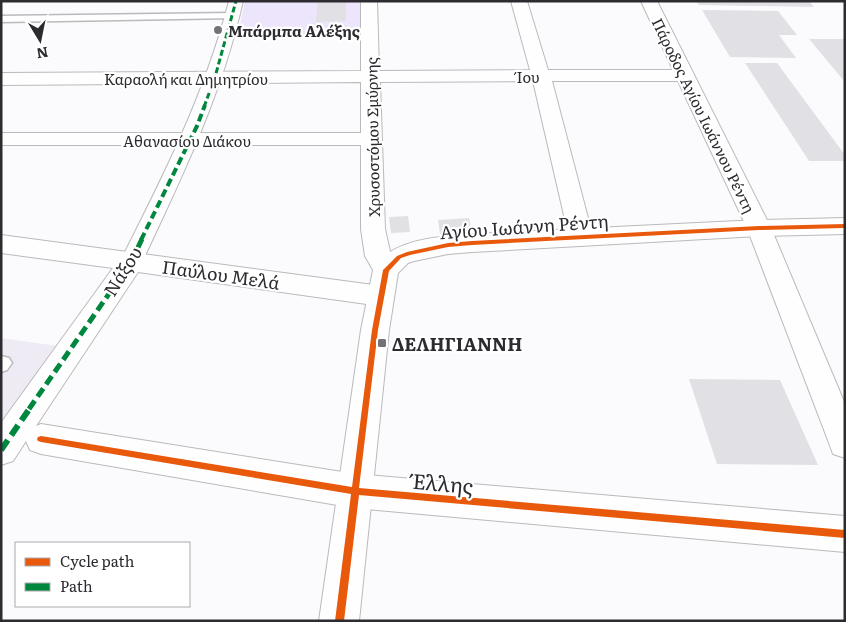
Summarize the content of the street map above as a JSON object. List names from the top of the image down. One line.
{"streets":{"street":["Ίου","Καραολή και Δημητρίου","Πάροδος Αγίου Ιωάννου Ρέντη","Χρυσοστόμου Σμύρνης","Αθανασίου Διάκου","Αγίου Ιωάννη Ρέντη","Νάξου","Παύλου Μελά","Έλλης"]},"crossings":[["Ίου","Καραολή και Δημητρίου"],["Ίου","Πάροδος Αγίου Ιωάννου Ρέντη"],["Ίου","Χρυσοστόμου Σμύρνης"],["Καραολή και Δημητρίου","Χρυσοστόμου Σμύρνης"],["Καραολή και Δημητρίου","Νάξου"],["Πάροδος Αγίου Ιωάννου Ρέντη","Αγίου Ιωάννη Ρέντη"],["Χρυσοστόμου Σμύρνης","Αθανασίου Διάκου"],["Χρυσοστόμου Σμύρνης","Αγίου Ιωάννη Ρέντη"],["Χρυσοστόμου Σμύρνης","Παύλου Μελά"],["Αθανασίου Διάκου","Νάξου"],["Αγίου Ιωάννη Ρέντη","Παύλου Μελά"],["Νάξου","Παύλου Μελά"]],"places":{"other":["Μπάρμπα Αλέξης"],"transit":["ΔΕΛΗΓΙΑΝΝΗ"]},"legend":["Cycle path","Path"],"north":"bottom"}
